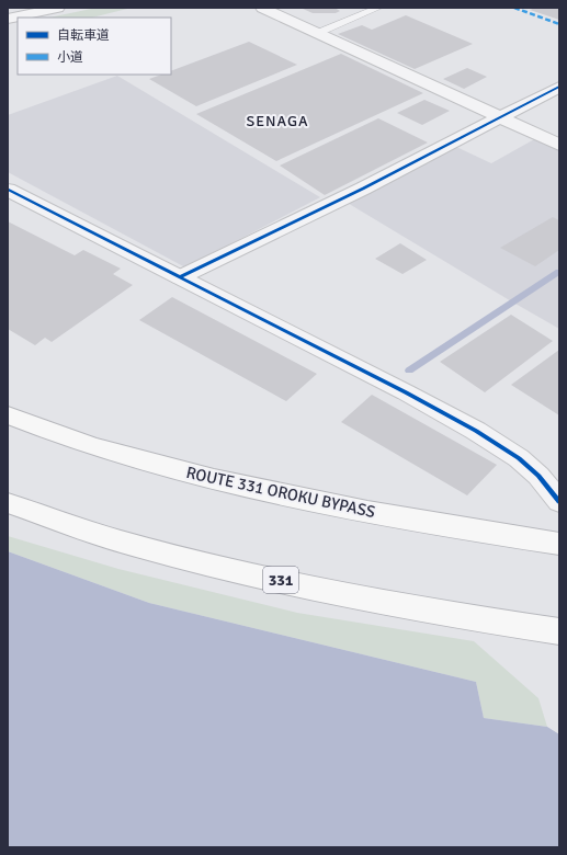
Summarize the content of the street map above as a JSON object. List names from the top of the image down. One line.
{"streets":{"highway":["ROUTE 331 OROKU BYPASS","331"]},"districts":["SENAGA"],"legend":["自転車道","小道"]}
